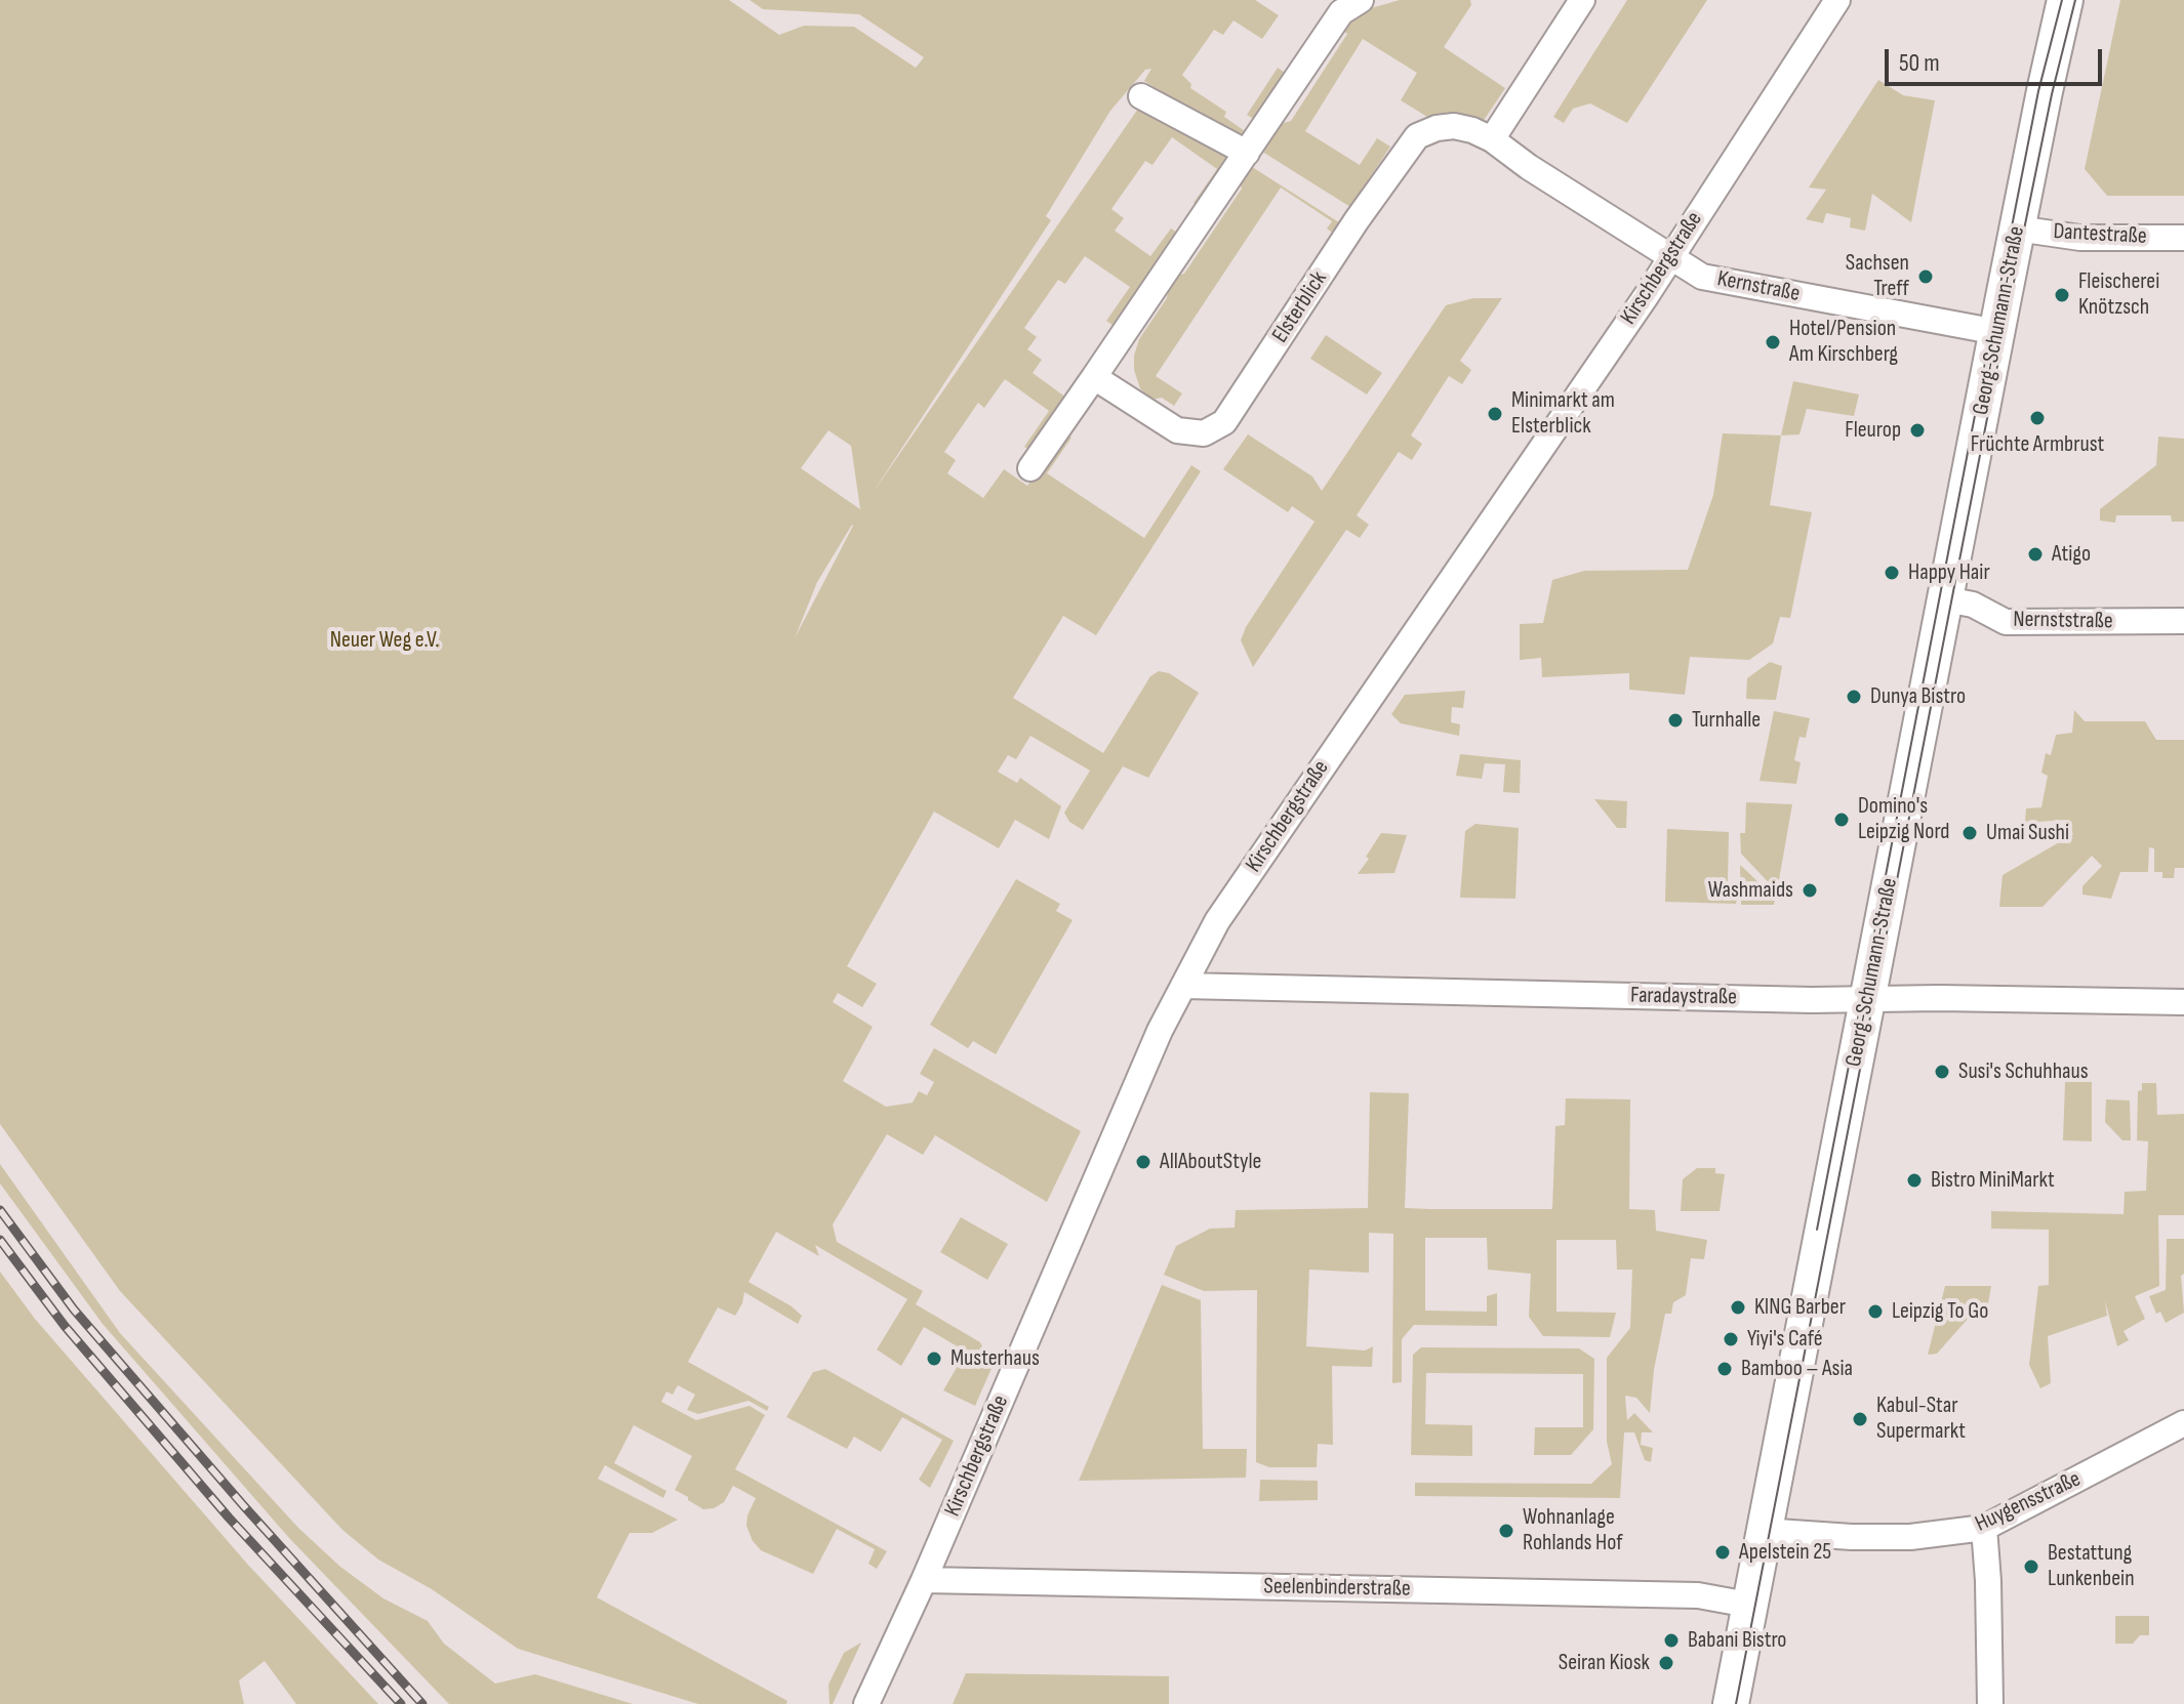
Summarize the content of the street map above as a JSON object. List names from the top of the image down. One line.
{"streets":{"main road":["Georg-Schumann-Straße"],"street":["Dantestraße","Kirschbergstraße","Kernstraße","Elsterblick","Nernststraße","Faradaystraße","Huygensstraße","Seelenbinderstraße"]},"crossings":[["Dantestraße","Georg-Schumann-Straße"],["Kirschbergstraße","Kernstraße"],["Kirschbergstraße","Elsterblick"],["Kirschbergstraße","Faradaystraße"],["Kirschbergstraße","Seelenbinderstraße"],["Kernstraße","Elsterblick"],["Kernstraße","Georg-Schumann-Straße"],["Georg-Schumann-Straße","Nernststraße"],["Georg-Schumann-Straße","Faradaystraße"],["Georg-Schumann-Straße","Huygensstraße"],["Georg-Schumann-Straße","Seelenbinderstraße"]],"parks":["Neuer Weg e.V."],"places":["Sachsen Treff","Fleischerei Knötzsch","Hotel/Pension Am Kirschberg","Minimarkt am Elsterblick","Früchte Armbrust","Fleurop","Atigo","Happy Hair","Dunya Bistro","Turnhalle","Domino's Leipzig Nord","Umai Sushi","Washmaids","Susi's Schuhhaus","AllAboutStyle","Bistro MiniMarkt","KING Barber","Leipzig To Go","Yiyi's Café","Musterhaus","Bamboo – Asia","Kabul-Star Supermarkt","Wohnanlage Rohlands Hof","Apelstein 25","Bestattung Lunkenbein","Babani Bistro","Seiran Kiosk"],"scale_bar":"50 m"}
